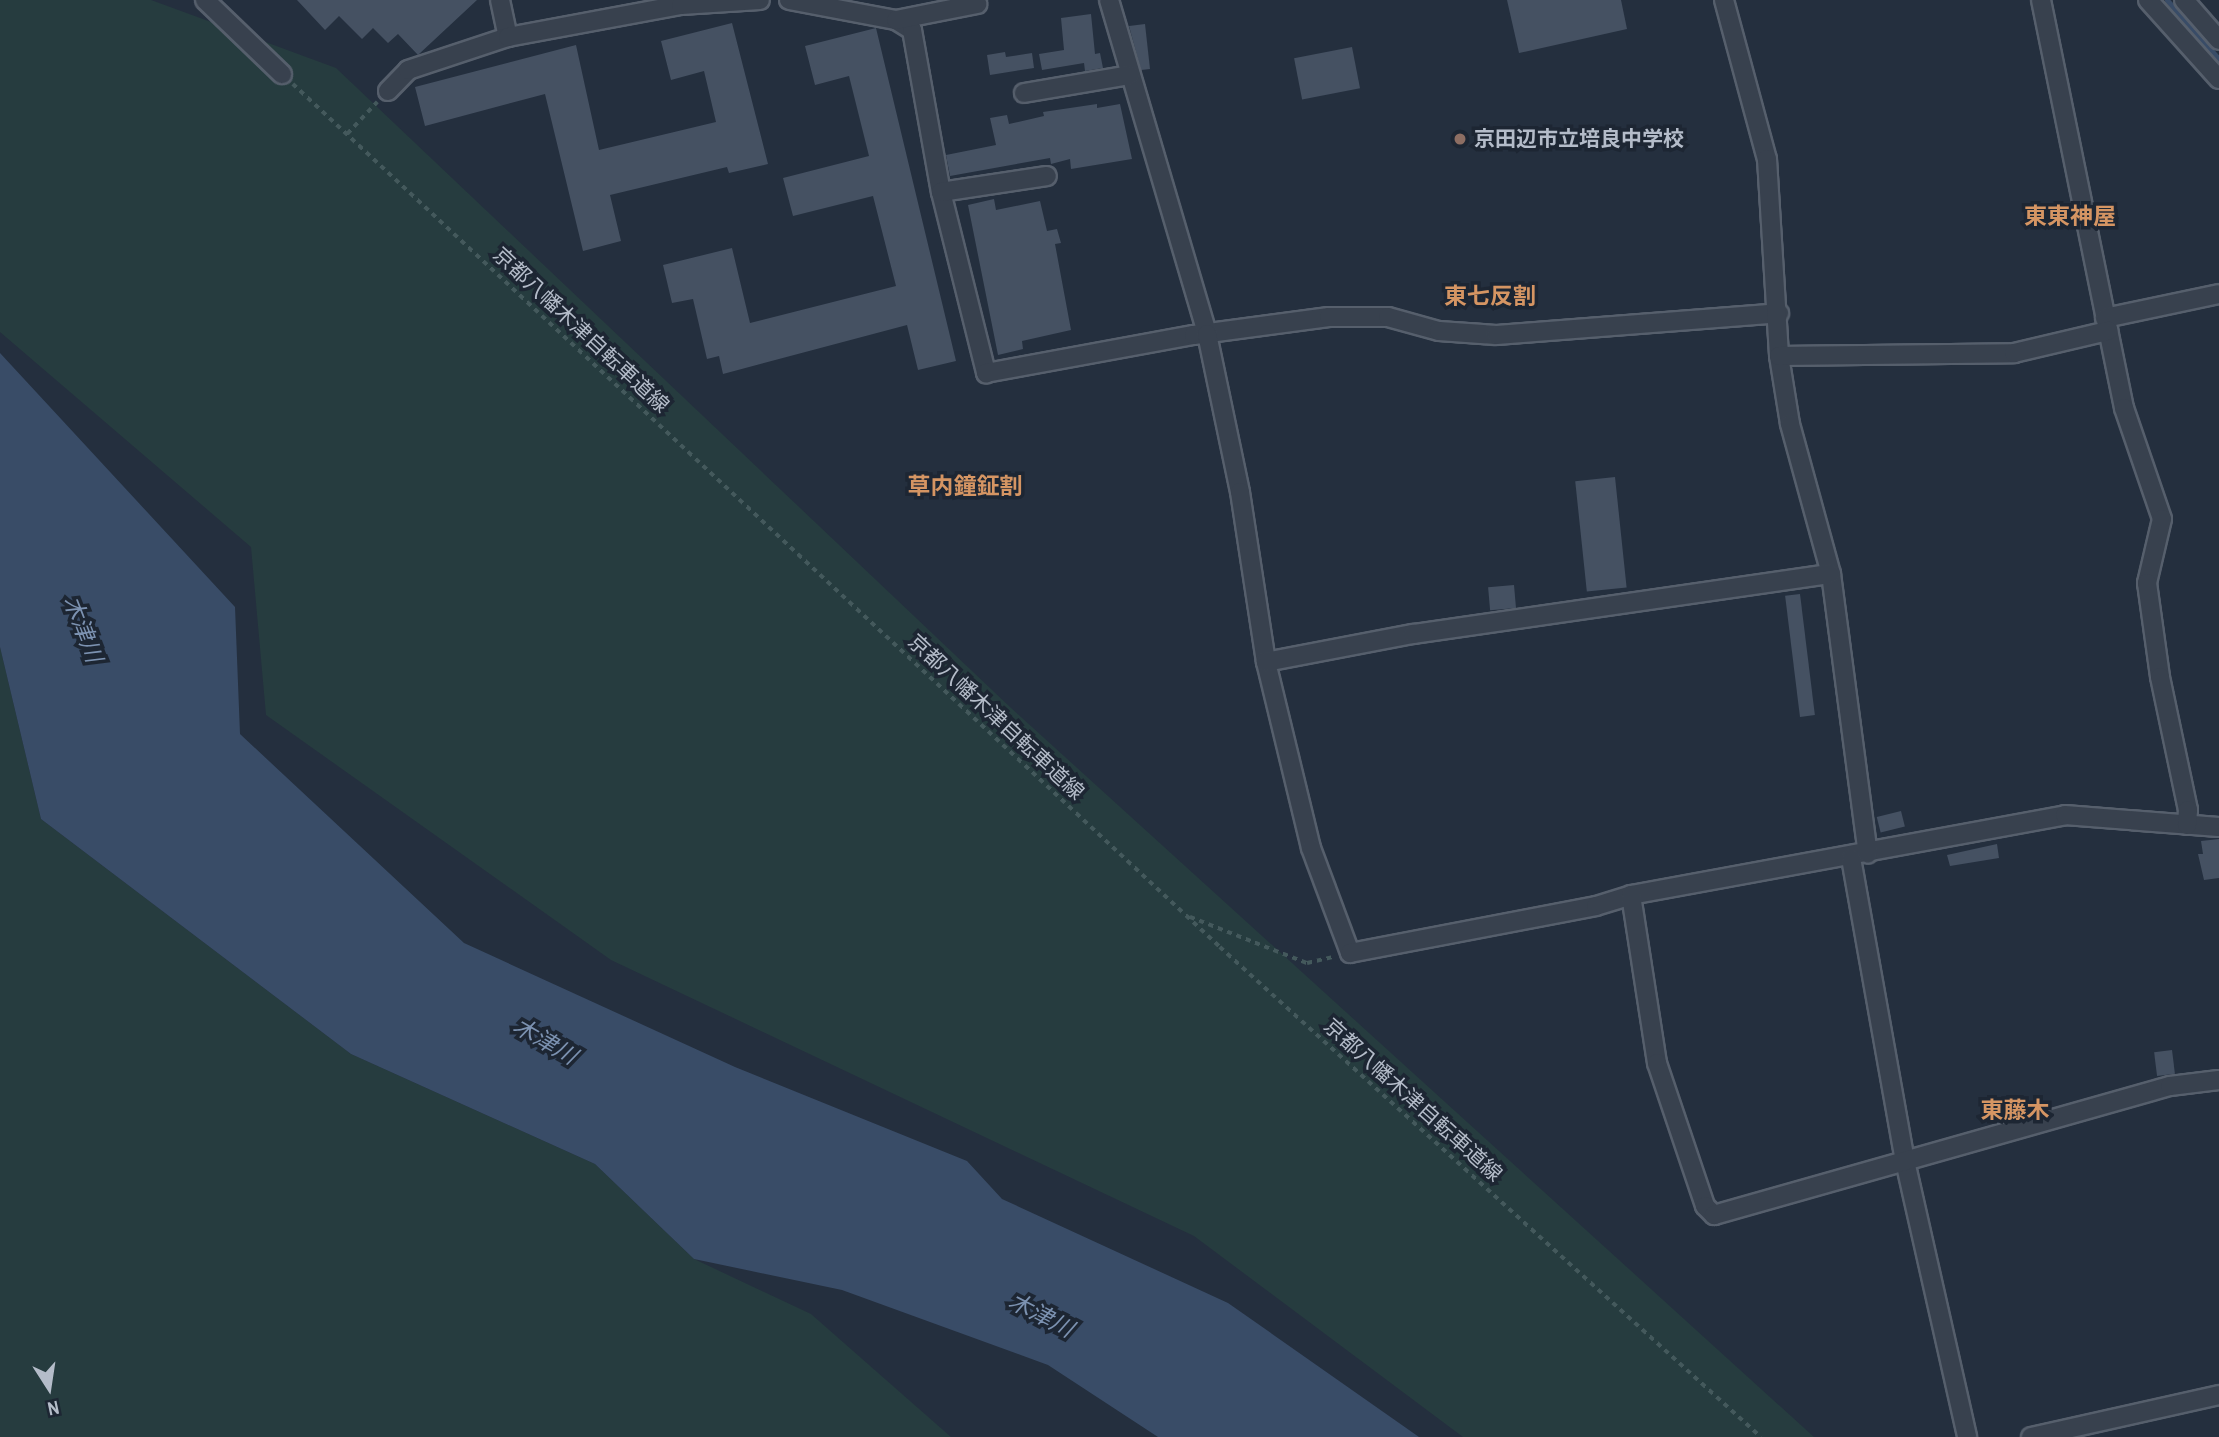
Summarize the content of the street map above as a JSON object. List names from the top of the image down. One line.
{"streets":{"path":["京都八幡木津自転車道線"]},"districts":["東東神屋","東七反割","草内鐘鉦割","東藤木"],"water":["木津川"],"places":["京田辺市立培良中学校"],"north":"bottom"}
